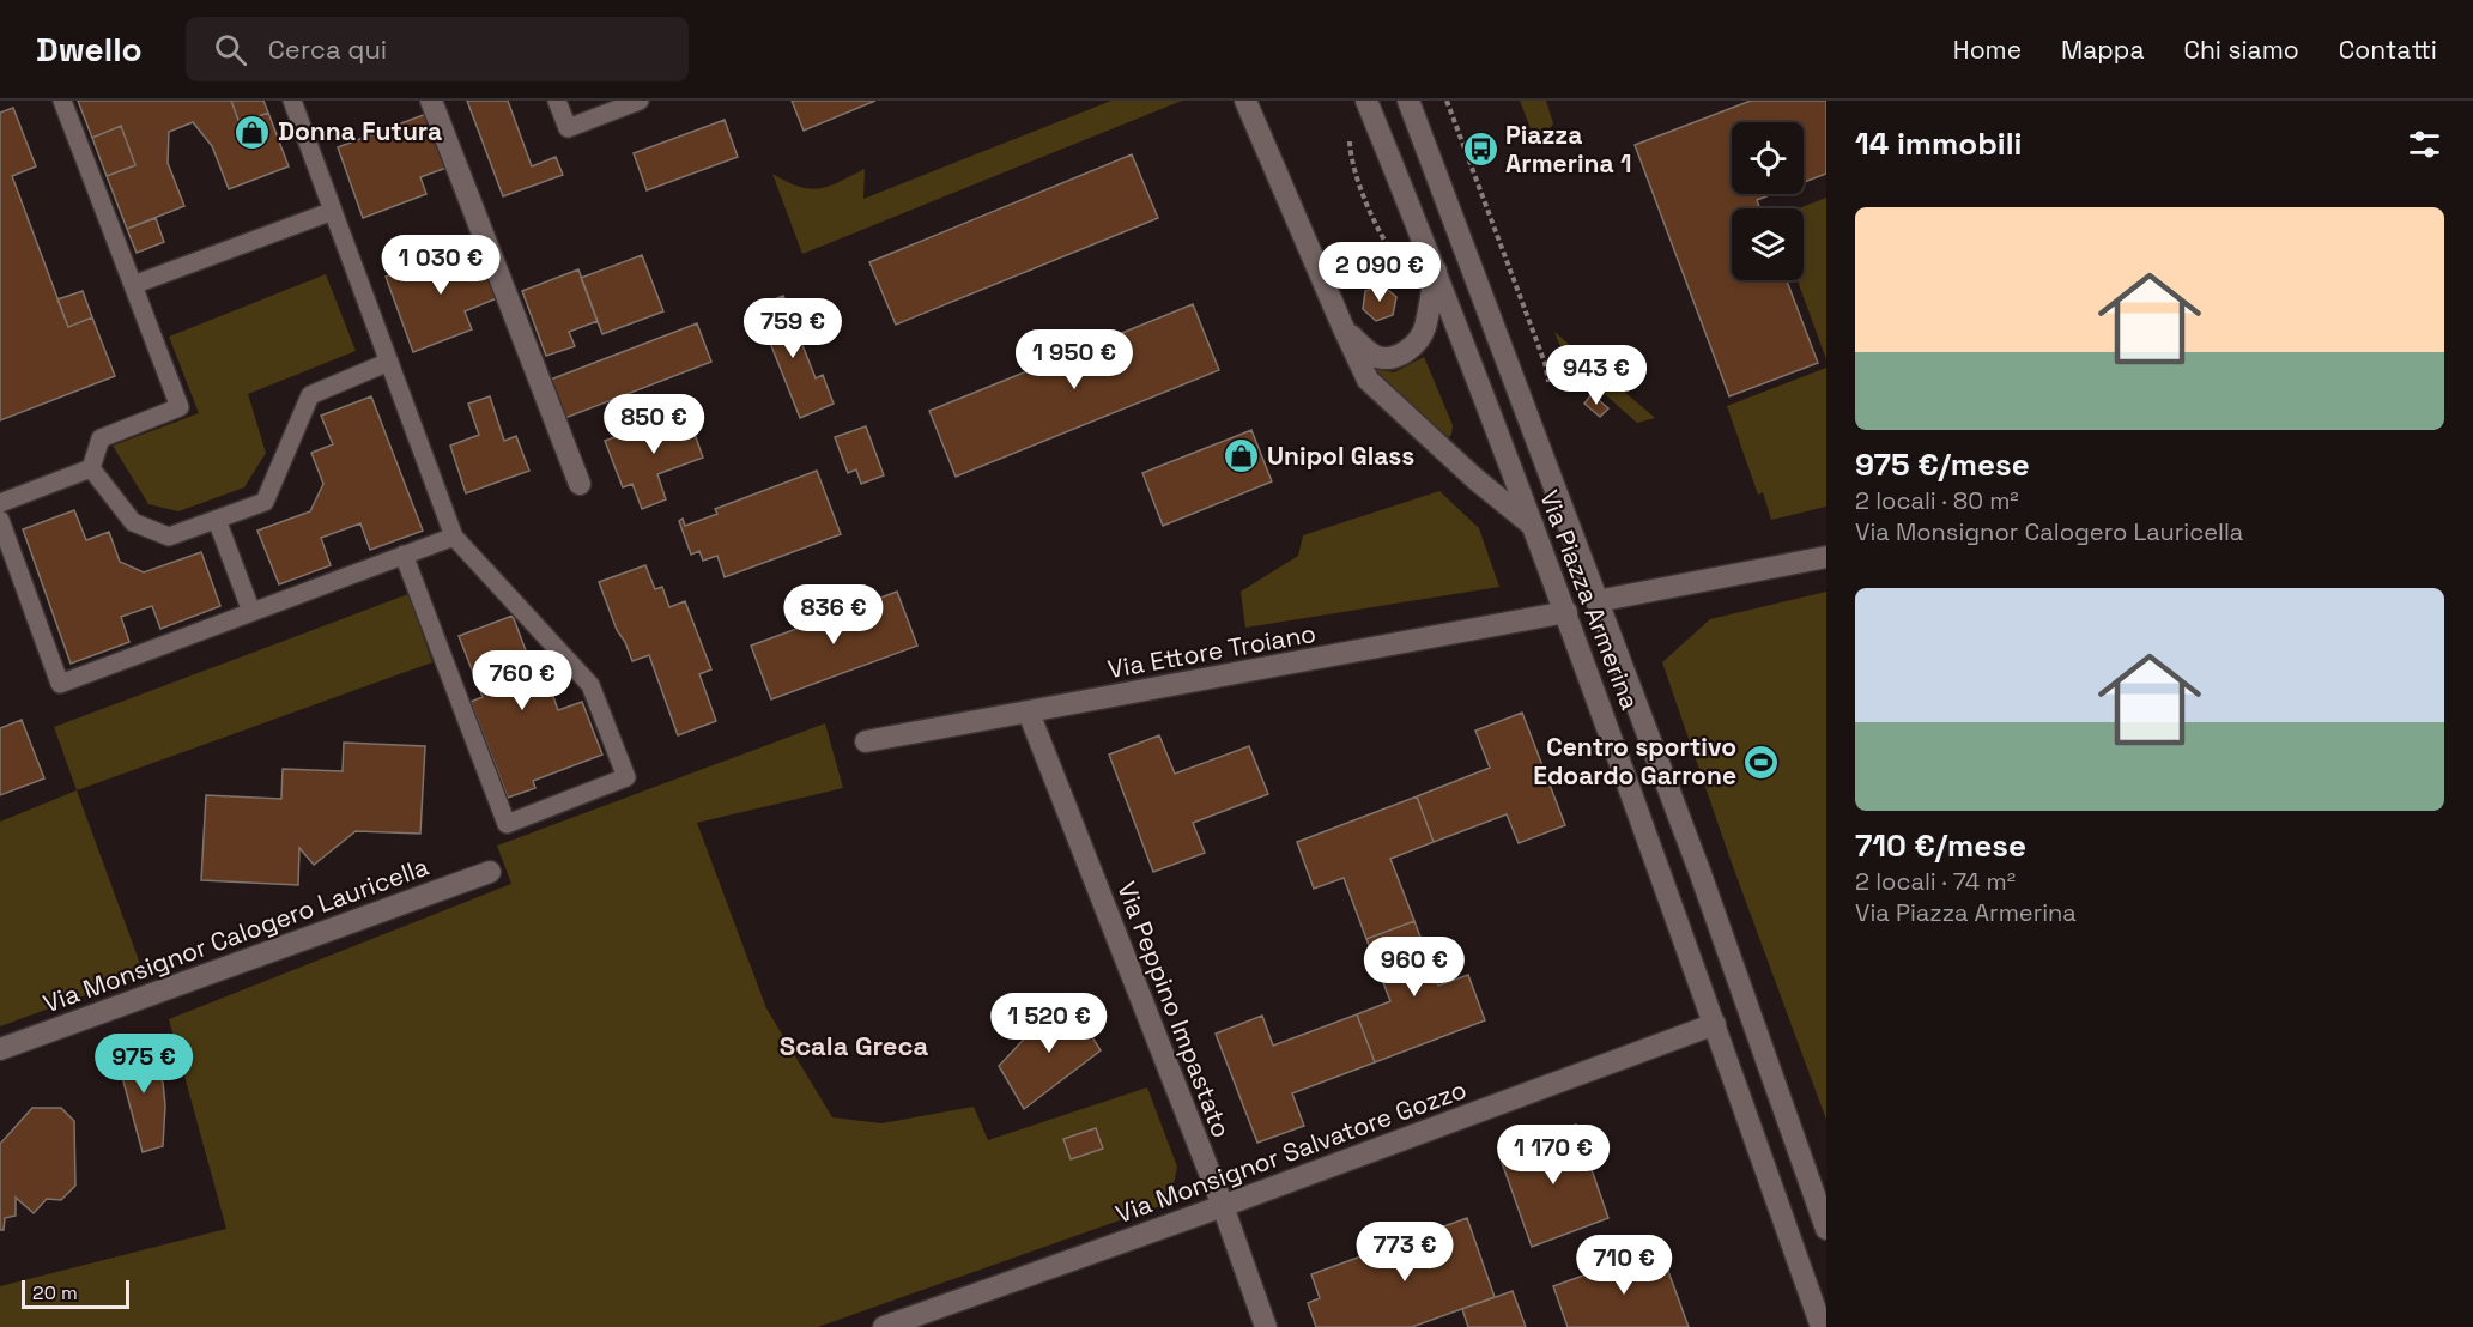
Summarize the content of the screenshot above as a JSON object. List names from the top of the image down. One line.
{"streets":{"street":["Via Piazza Armerina","Via Ettore Troiano","Via Monsignor Calogero Lauricella","Via Peppino Impastato","Via Monsignor Salvatore Gozzo"]},"crossings":[["Via Piazza Armerina","Via Ettore Troiano"],["Via Piazza Armerina","Via Monsignor Salvatore Gozzo"],["Via Ettore Troiano","Via Peppino Impastato"],["Via Peppino Impastato","Via Monsignor Salvatore Gozzo"]],"districts":["Scala Greca"],"places":{"shop":["Donna Futura","Unipol Glass"],"bus stop":["Piazza Armerina 1"],"sports":["Centro sportivo Edoardo Garrone"]},"scale_bar":"20 m","page":{"header":"Dwello","search":"Cerca qui","nav":["Home","Mappa","Chi siamo","Contatti"],"heading":"14 immobili","list":[{"name":"975 €/mese","note":"2 locali · 80 m² · Via Monsignor Calogero Lauricella"},{"name":"710 €/mese","note":"2 locali · 74 m² · Via Piazza Armerina"}],"price":["1 030 €","2 090 €","759 €","1 950 €","943 €","850 €","836 €","760 €","960 €","1 520 €","975 €","1 170 €","773 €","710 €"],"scale":"20 m"}}
